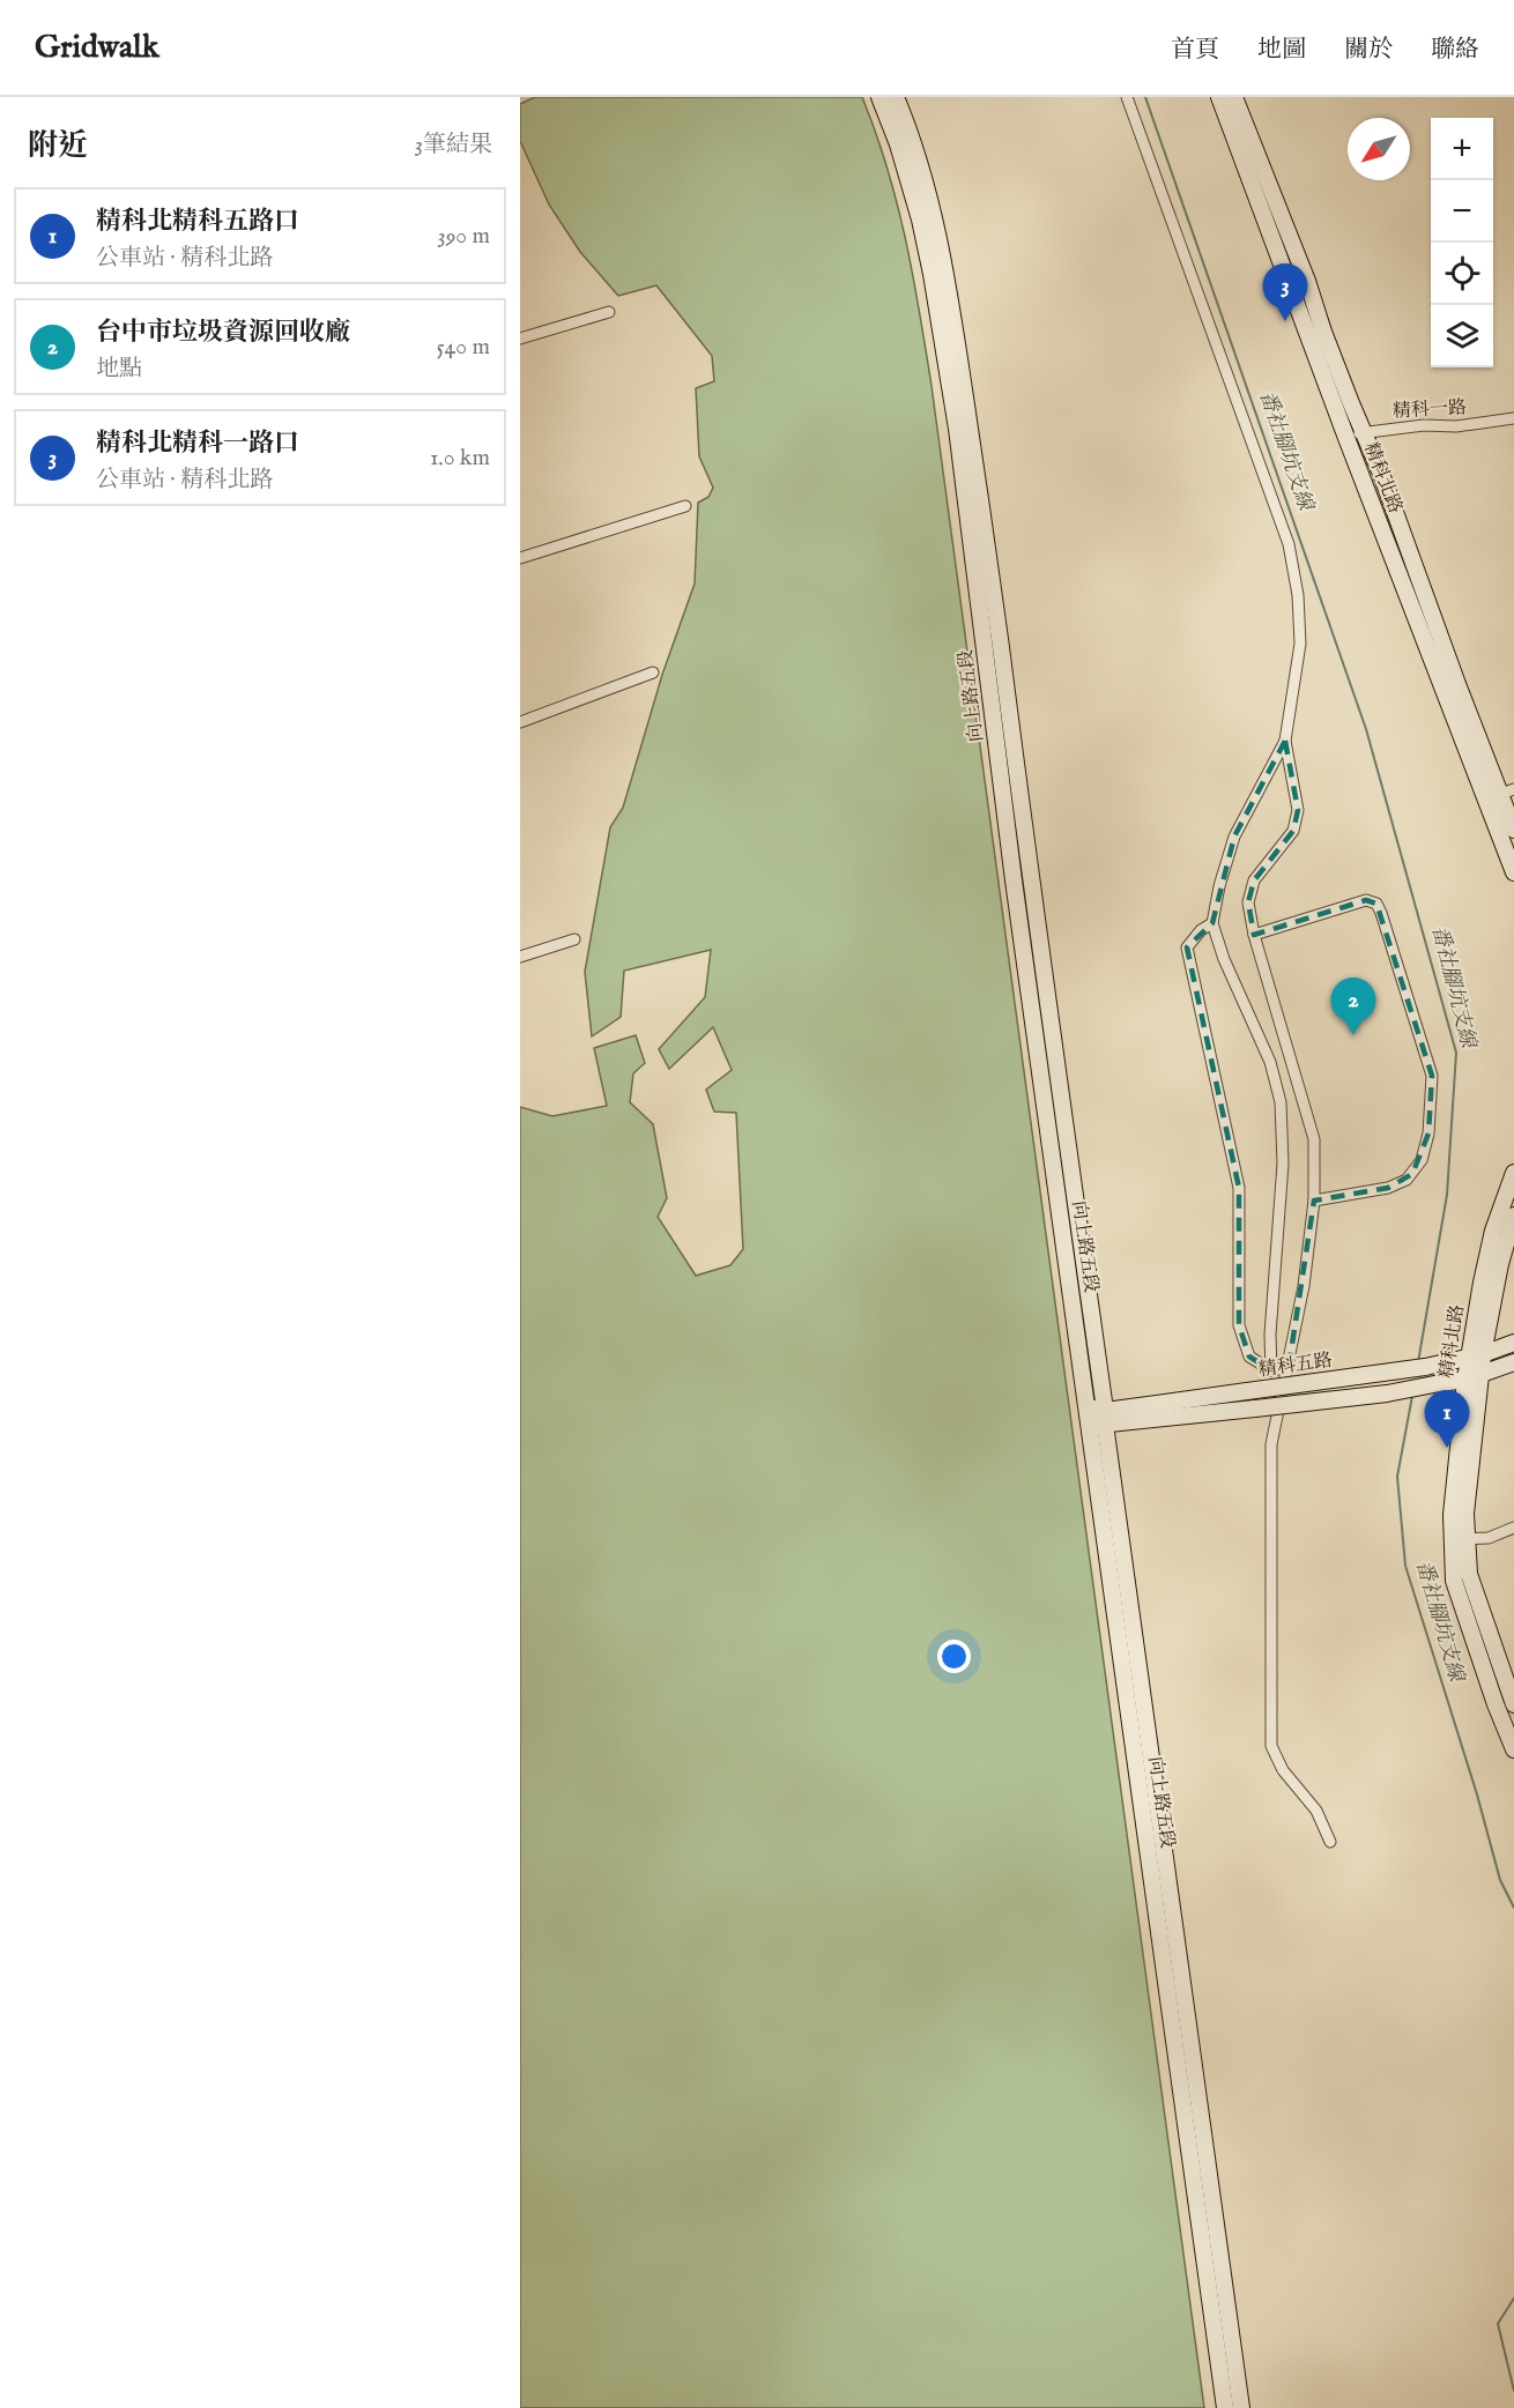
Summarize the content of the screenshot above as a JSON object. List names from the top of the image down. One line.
{"streets":{"main road":["精科北路","向上路五段","精科五路"],"street":["精科一路"]},"crossings":[["精科一路","精科北路"],["精科北路","精科五路"],["向上路五段","精科五路"]],"water":["番社腳坑支線"],"north":"bottom left","page":{"header":"Gridwalk","nav":["首頁","地圖","關於","聯絡"],"heading":["附近","3筆結果"],"map_buttons":["+","−"],"list":[{"mark":"1","name":"精科北精科五路口","note":"公車站 · 精科北路","value":"390 m"},{"mark":"2","name":"台中市垃圾資源回收廠","note":"地點","value":"540 m"},{"mark":"3","name":"精科北精科一路口","note":"公車站 · 精科北路","value":"1.0 km"}],"pins":["3","2","1"]}}
